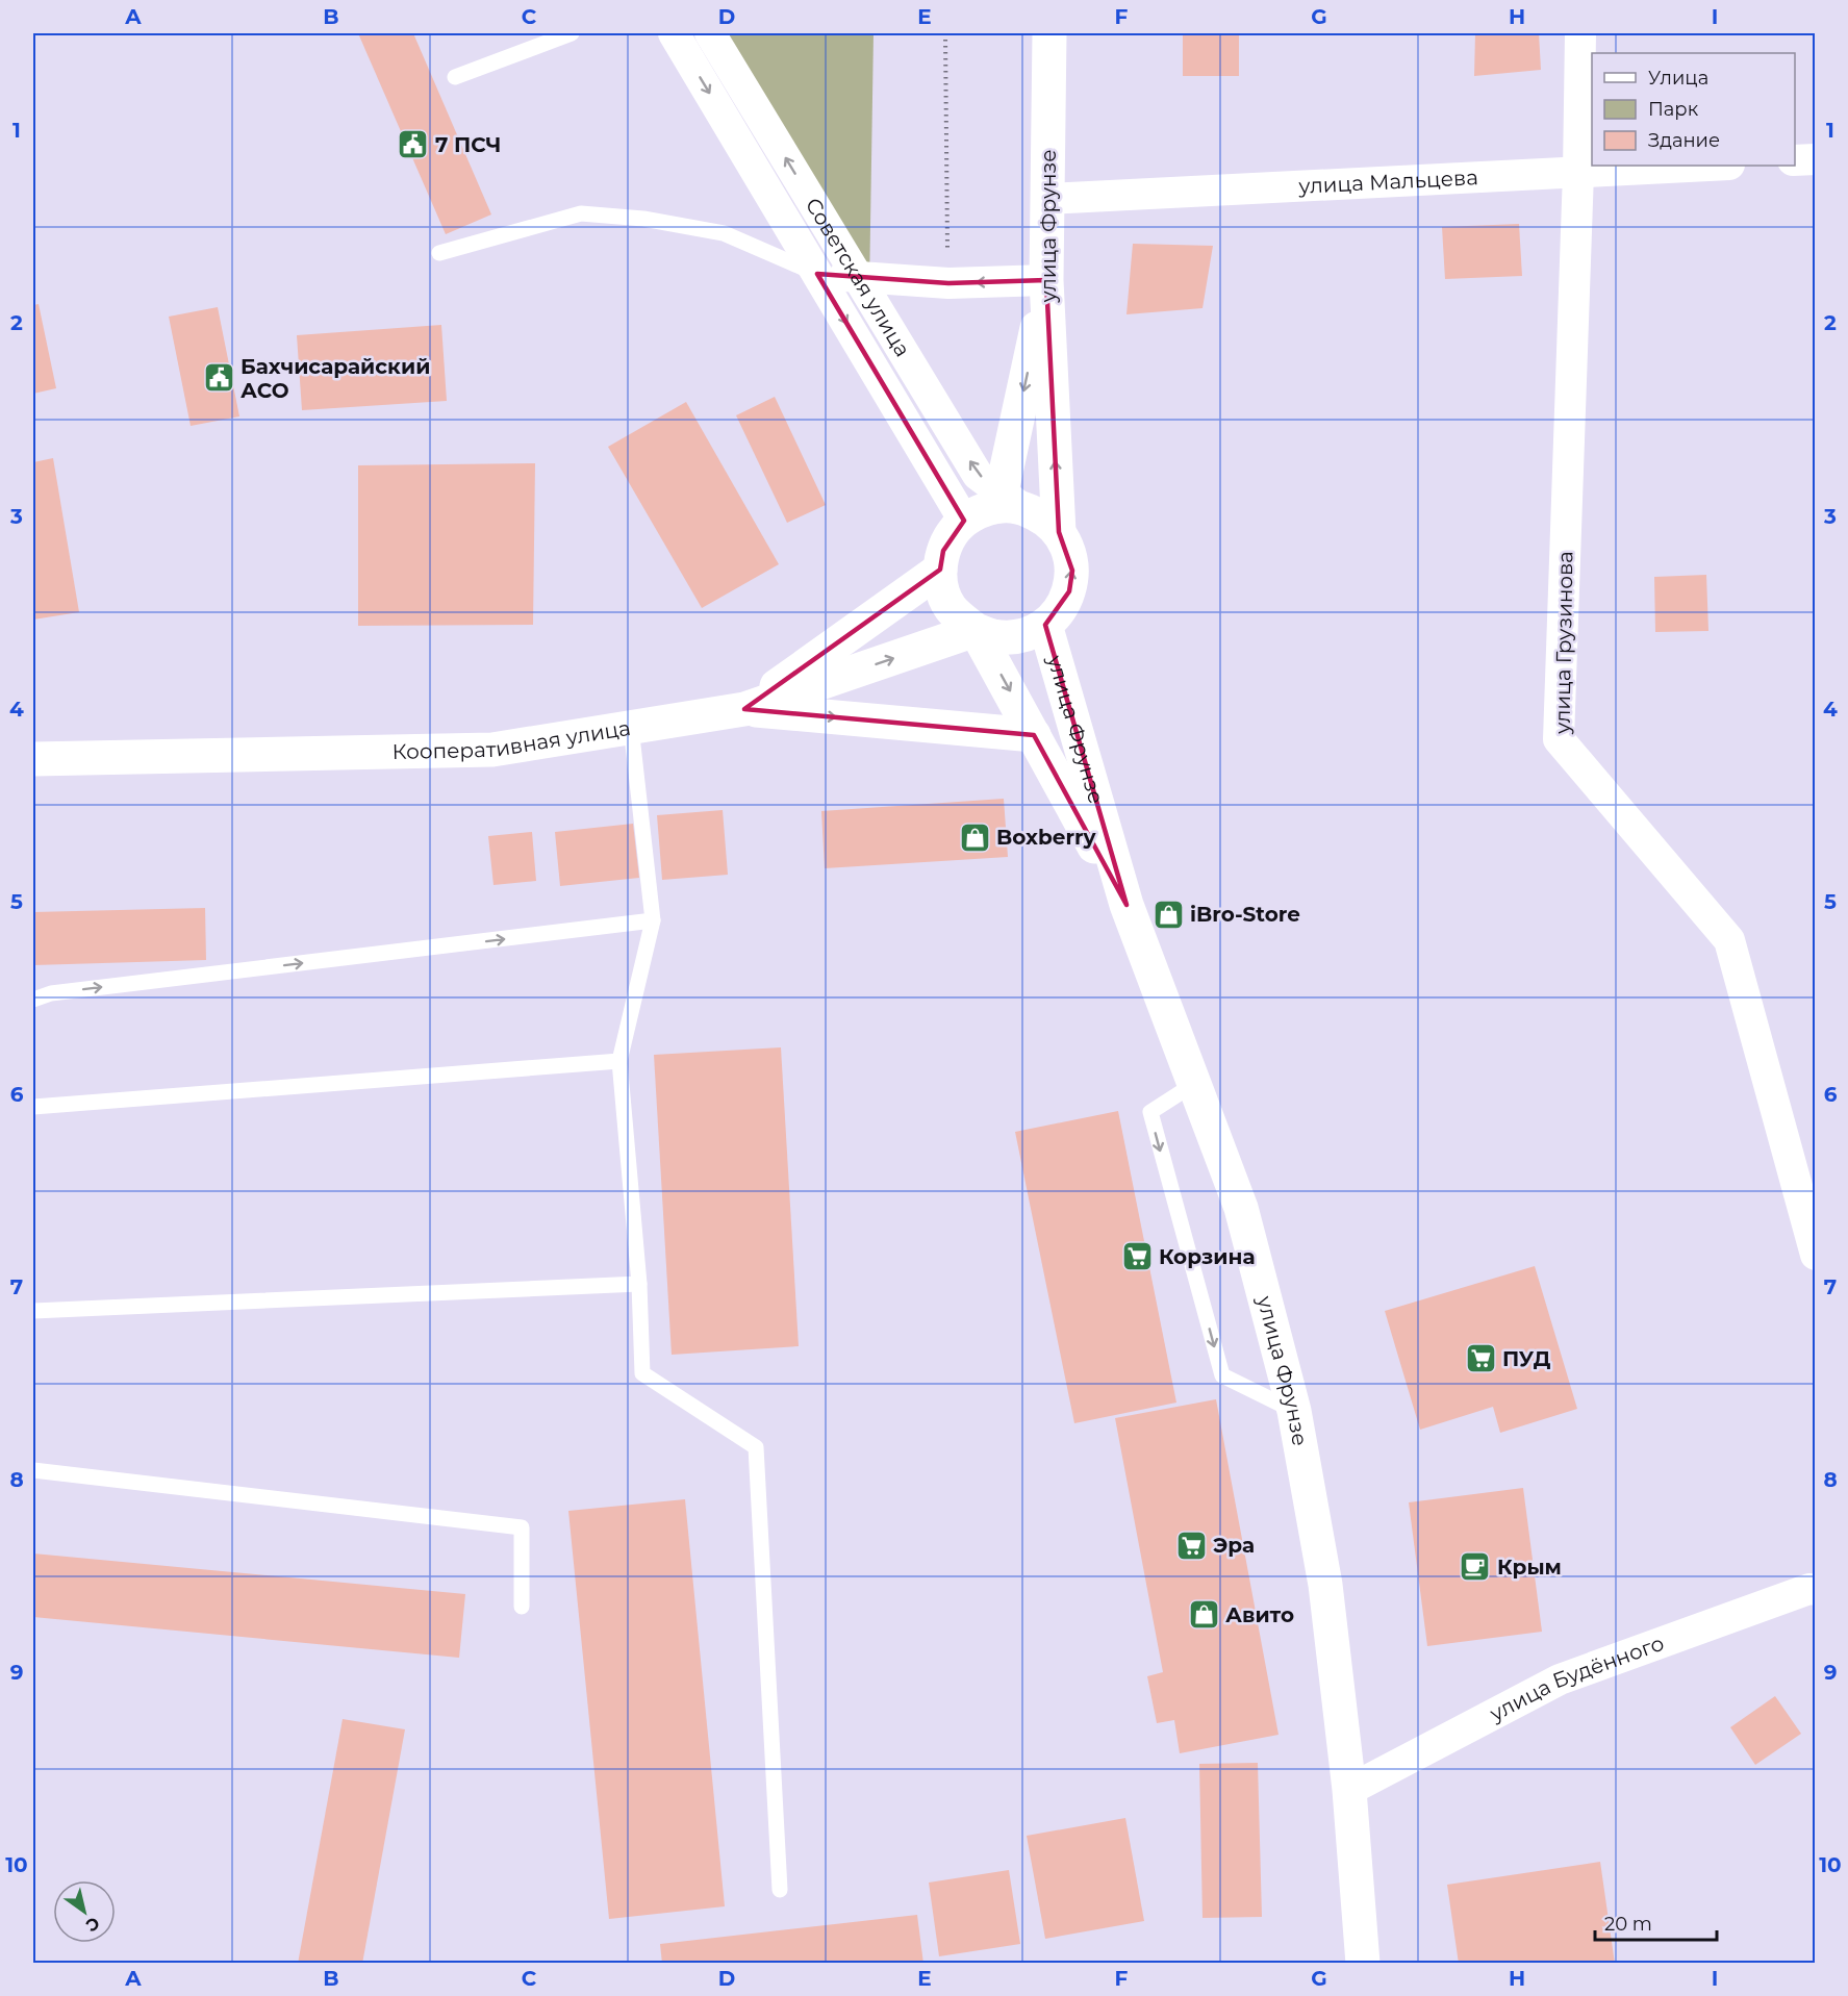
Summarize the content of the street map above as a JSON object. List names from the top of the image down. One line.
{"streets":{"main road":["улица Фрунзе","Кооперативная улица"],"street":["улица Мальцева","Советская улица","улица Грузинова","улица Будённого"]},"crossings":[["улица Мальцева","улица Фрунзе"],["улица Мальцева","улица Грузинова"],["улица Фрунзе","Советская улица"],["улица Фрунзе","Кооперативная улица"],["улица Фрунзе","улица Будённого"],["Советская улица","Кооперативная улица"]],"places":{"public building":["7 ПСЧ","Бахчисарайский АСО"],"shop":["Boxberry","iBro-Store","Авито"],"supermarket":["Корзина","ПУД","Эра"],"cafe":["Крым"]},"legend":["Улица","Парк","Здание"],"scale_bar":"20 m","north":"bottom right","grid":{"columns":["A","B","C","D","E","F","G","H","I"],"rows":["1","2","3","4","5","6","7","8","9","10"]}}
